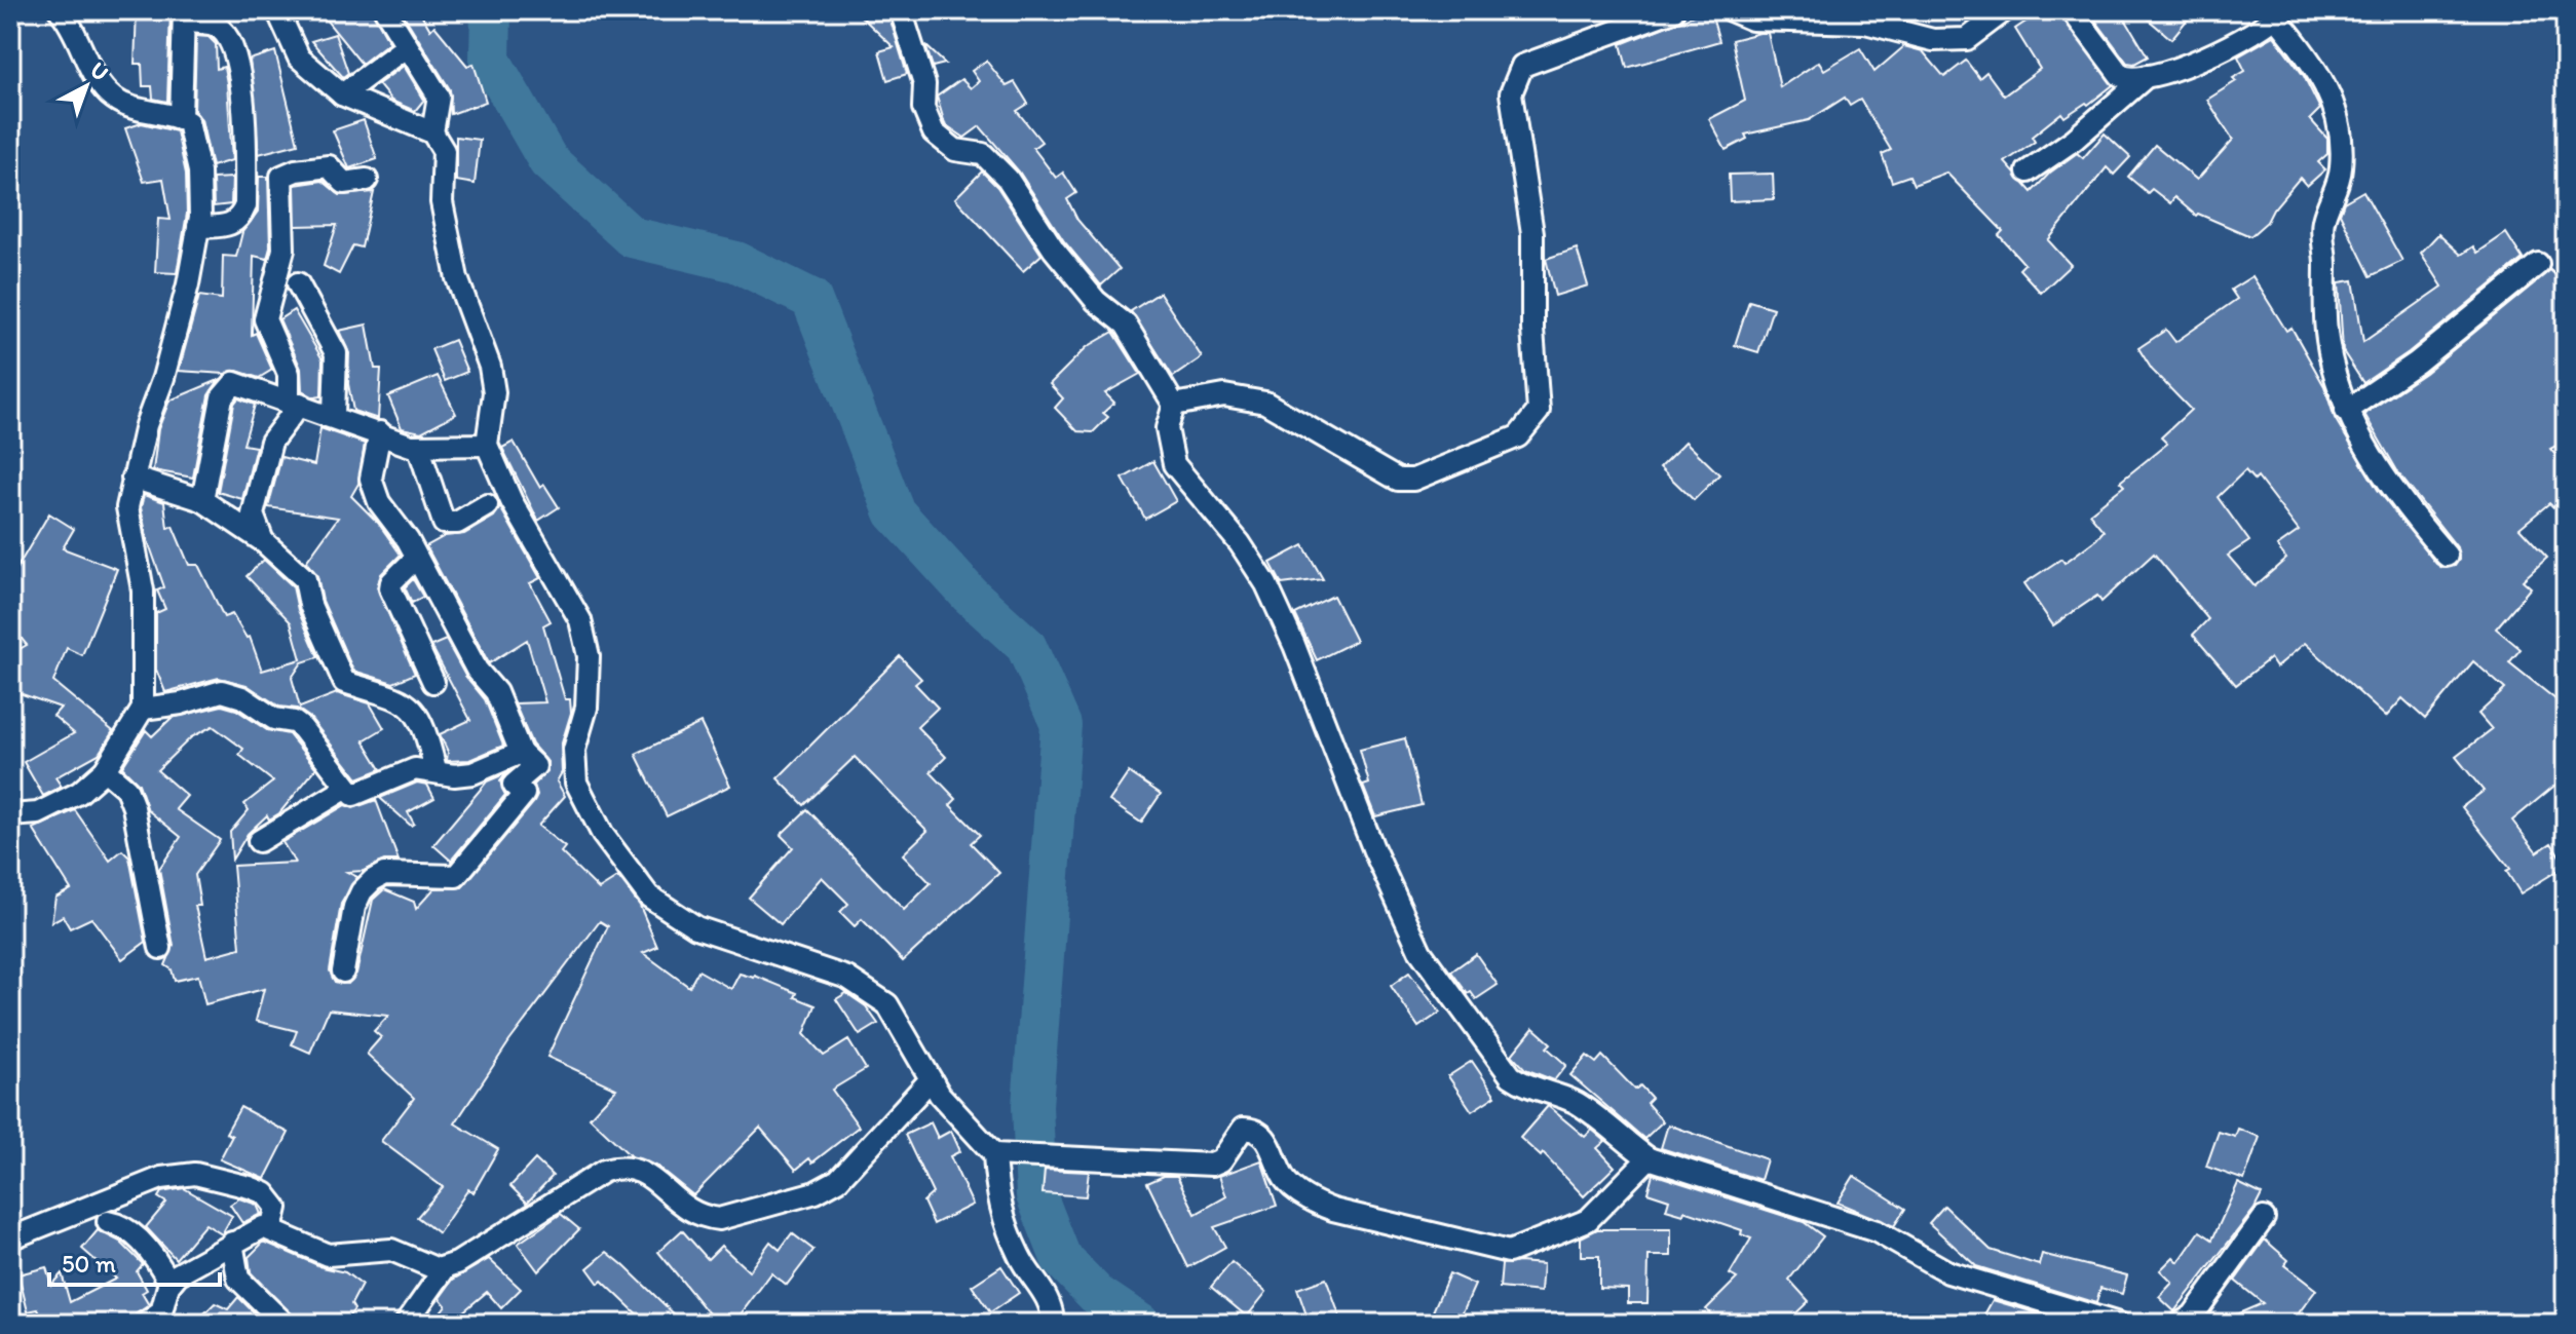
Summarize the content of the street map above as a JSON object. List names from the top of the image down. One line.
{"scale_bar":"50 m","north":"top right"}
